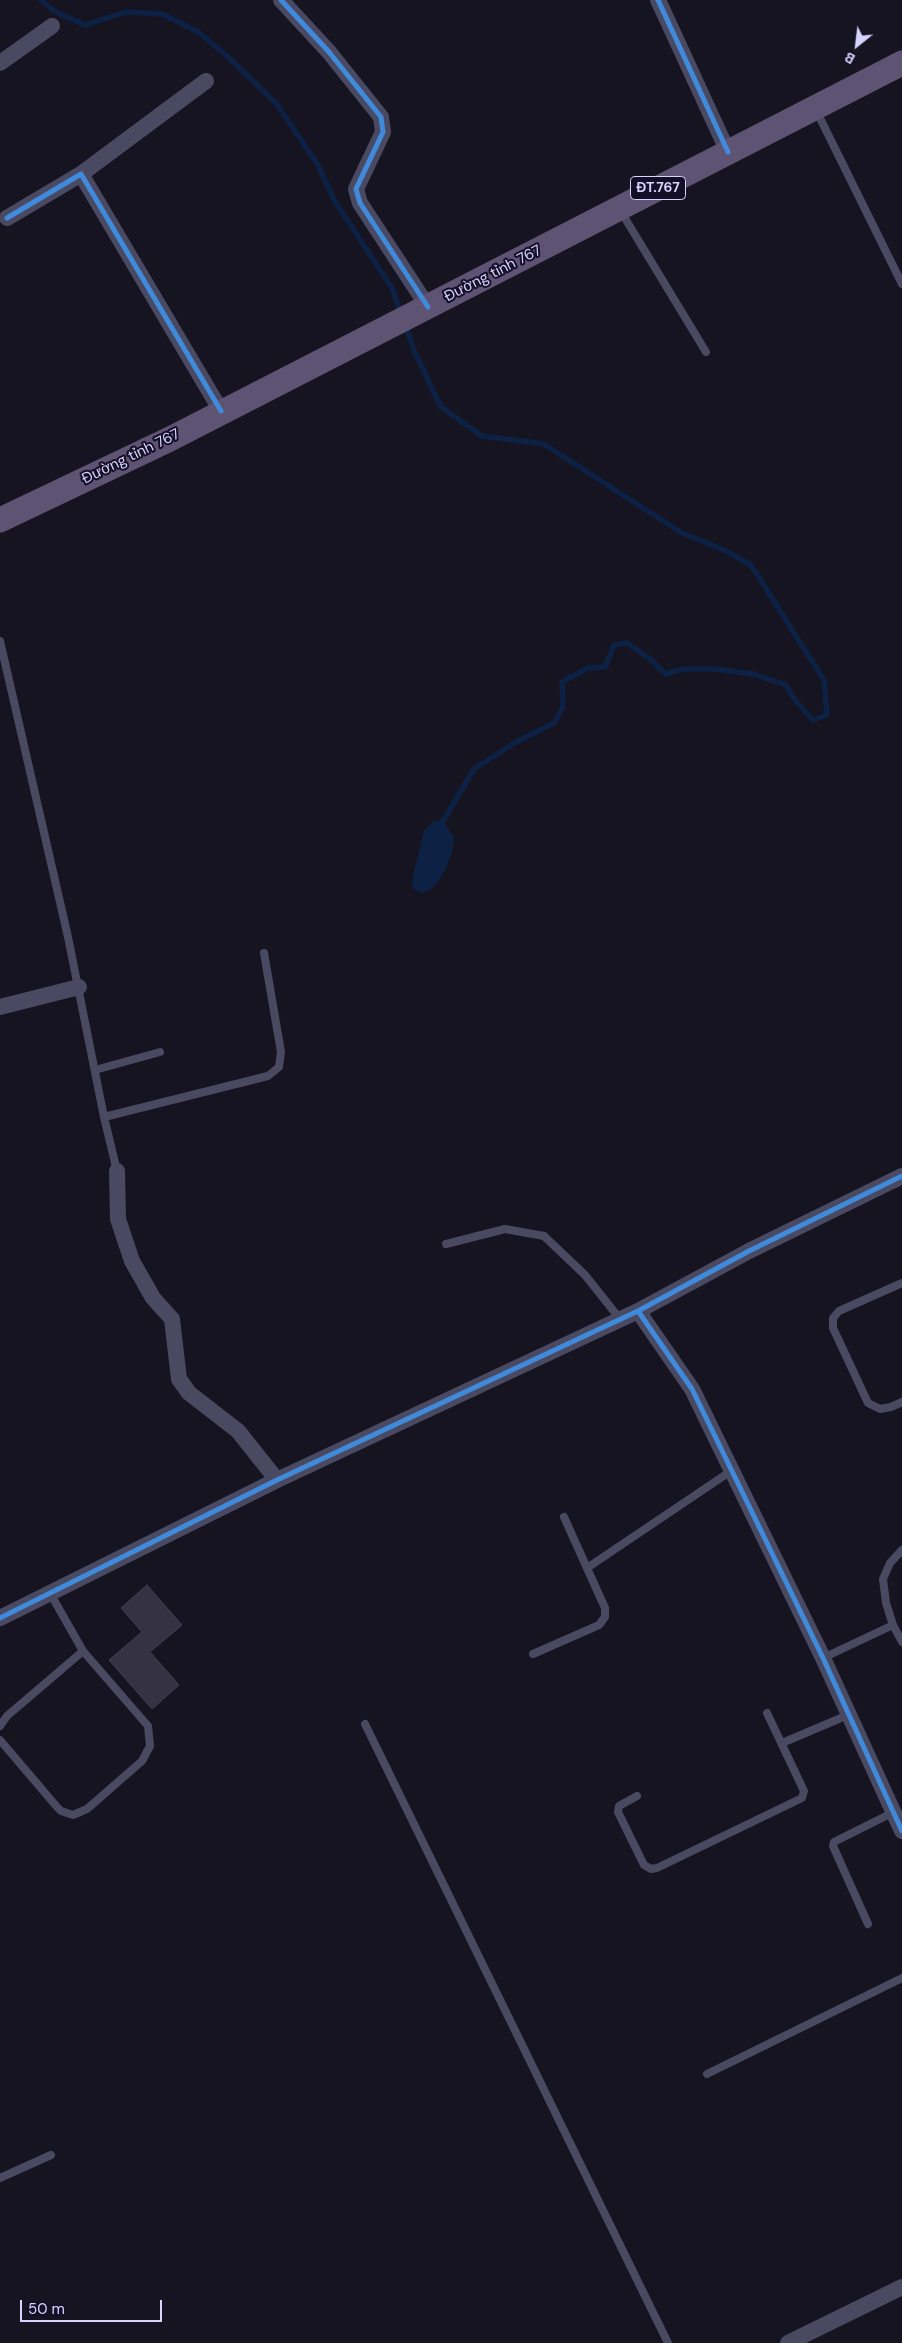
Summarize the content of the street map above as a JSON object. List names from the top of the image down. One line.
{"streets":{"main road":["ĐT.767","Đường tỉnh 767"]},"scale_bar":"50 m","north":"bottom left"}
